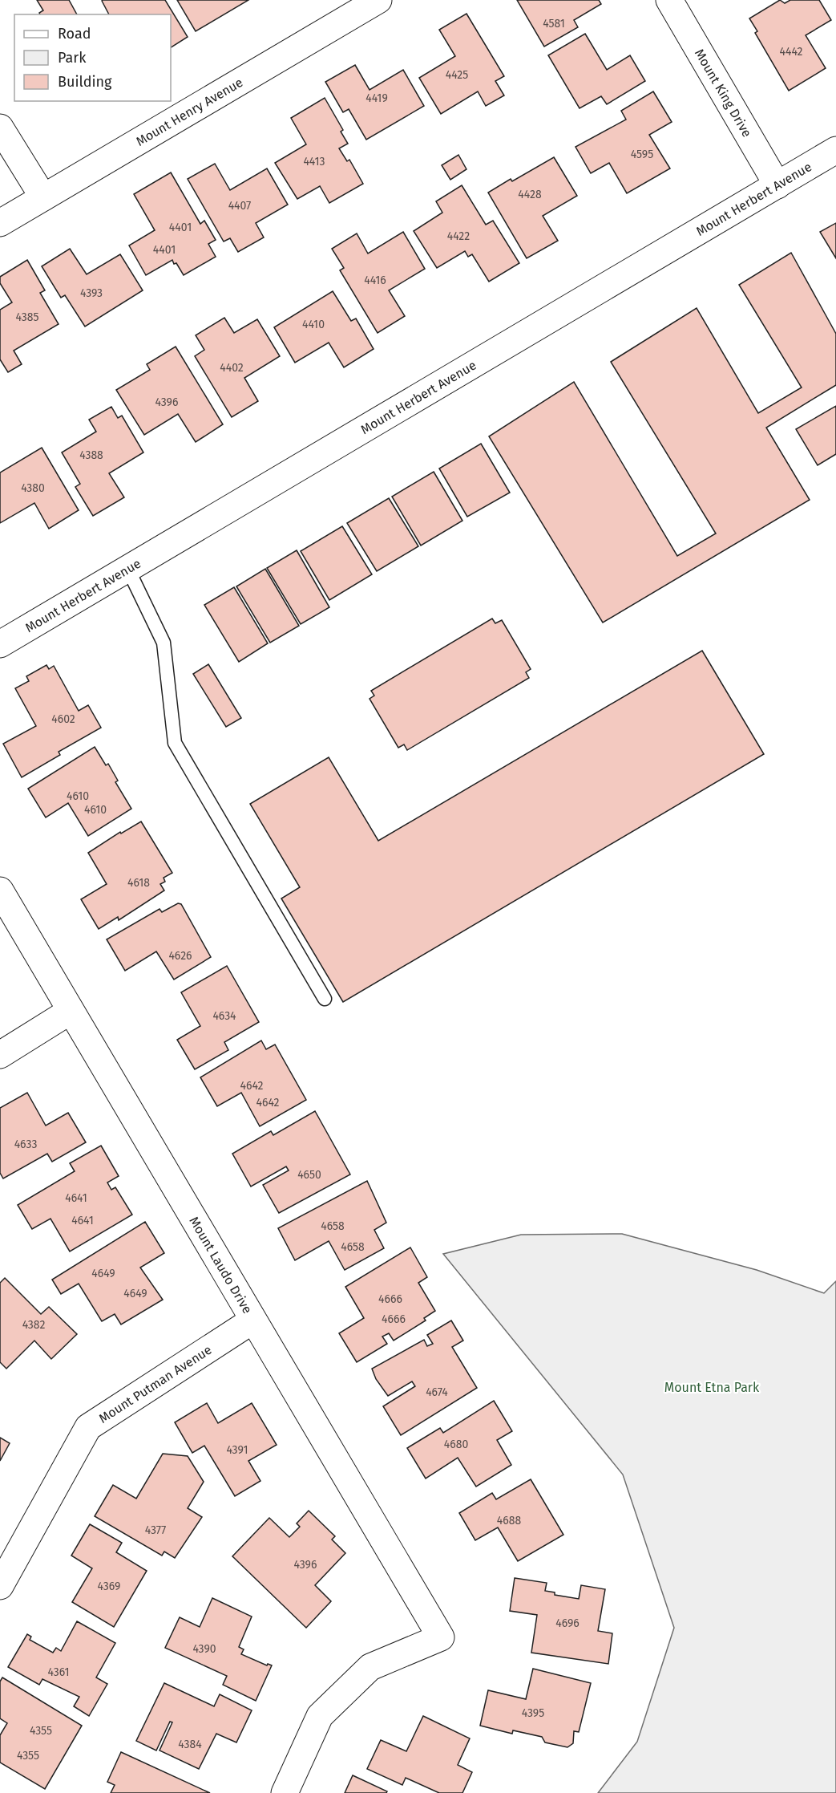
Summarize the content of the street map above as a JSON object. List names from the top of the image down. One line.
{"streets":{"street":["Mount King Drive","Mount Henry Avenue","Mount Herbert Avenue","Mount Laudo Drive","Mount Putman Avenue"]},"crossings":[["Mount King Drive","Mount Herbert Avenue"],["Mount Laudo Drive","Mount Putman Avenue"]],"parks":["Mount Etna Park"],"house_numbers":["4581","4442","4425","4419","4595","4413","4428","4407","4401","4422","4401","4416","4393","4385","4410","4402","4396","4388","4380","4602","4610","4610","4618","4626","4634","4642","4642","4633","4650","4641","4641","4658","4658","4649","4649","4666","4666","4382","4674","4680","4391","4688","4377","4396","4369","4696","4390","4361","4395","4355","4384","4355"],"legend":["Road","Park","Building"]}
